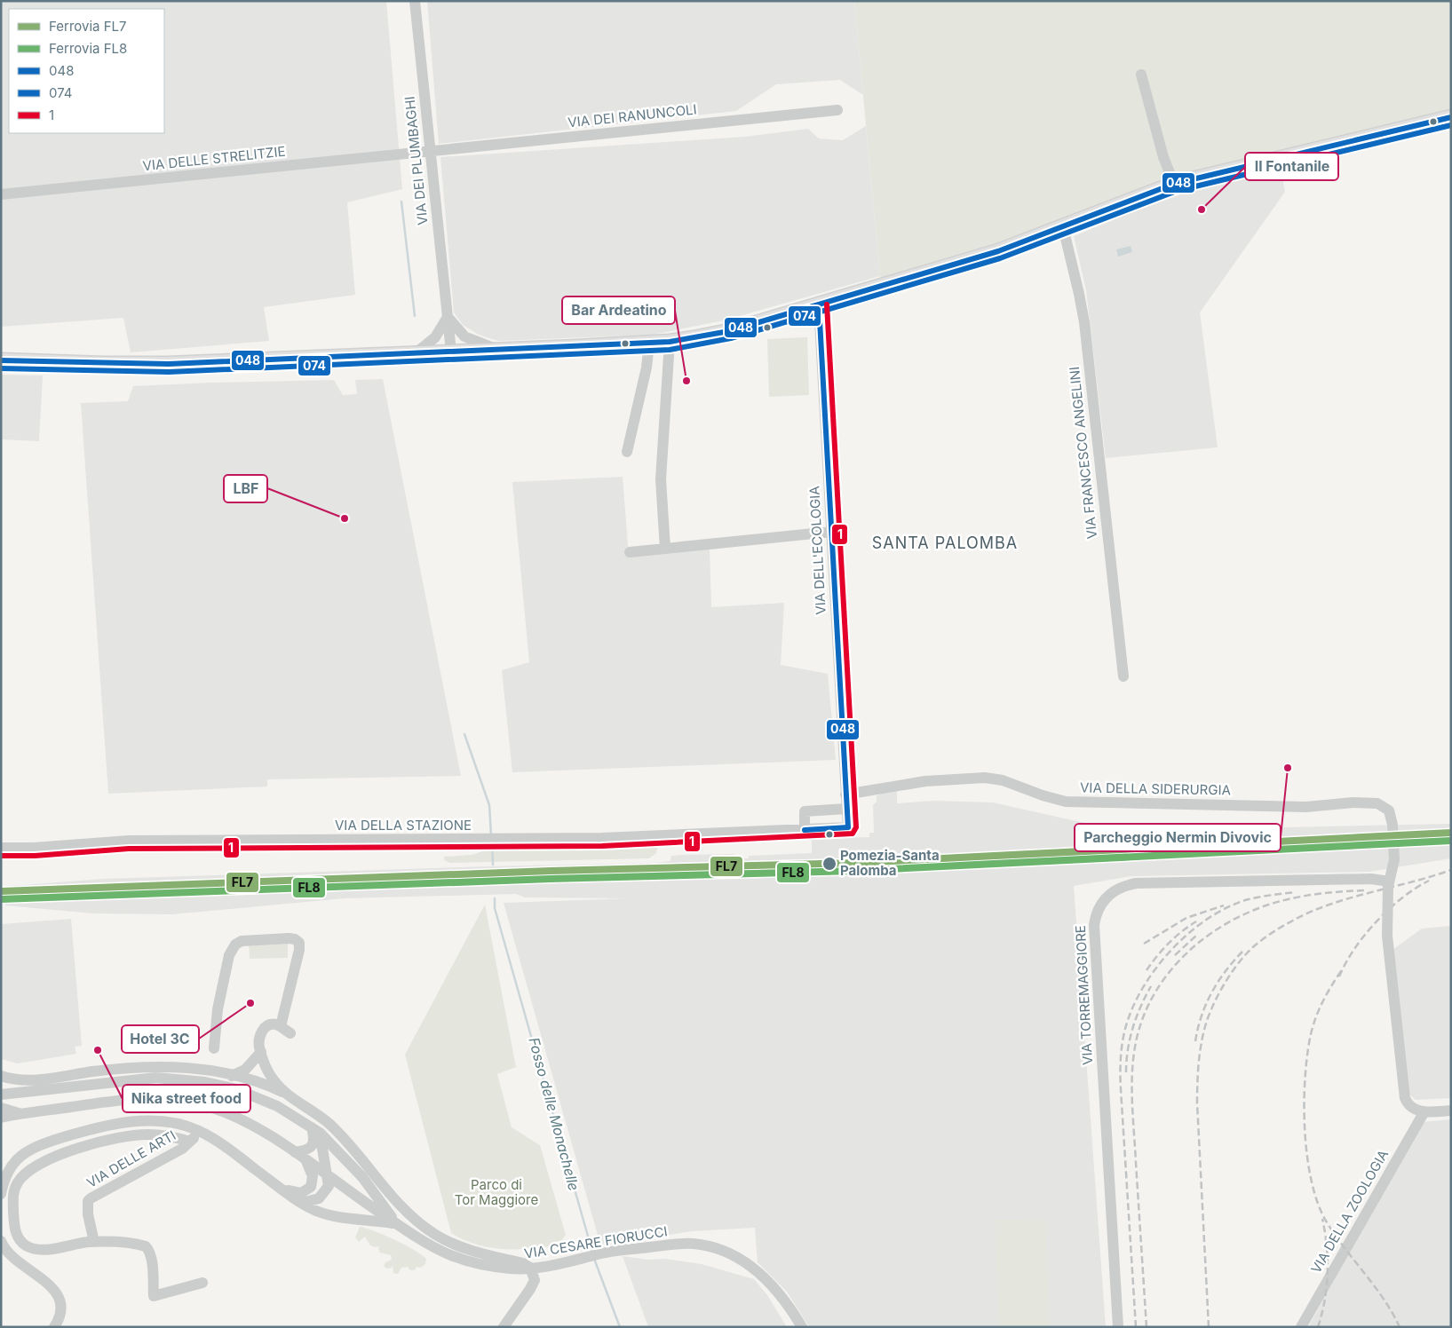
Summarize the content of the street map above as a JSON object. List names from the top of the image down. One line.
{"streets":{"street":["VIA DEI RANUNCOLI","VIA DELLE STRELITZIE","VIA DEI PLUMBAGHI","VIA FRANCESCO ANGELINI","VIA DELL'ECOLOGIA","VIA DELLA SIDERURGIA","VIA DELLA STAZIONE","VIA TORREMAGGIORE","VIA DELLE ARTI","VIA DELLA ZOOLOGIA","VIA CESARE FIORUCCI"]},"crossings":[["VIA DEI RANUNCOLI","VIA DELLE STRELITZIE"],["VIA DEI RANUNCOLI","VIA DEI PLUMBAGHI"],["VIA DELLE STRELITZIE","VIA DEI PLUMBAGHI"],["VIA DELL'ECOLOGIA","VIA DELLA SIDERURGIA"],["VIA DELLA SIDERURGIA","VIA TORREMAGGIORE"],["VIA DELLA SIDERURGIA","VIA DELLA ZOOLOGIA"],["VIA DELLE ARTI","VIA CESARE FIORUCCI"]],"districts":["SANTA PALOMBA"],"water":["Fosso delle Monachelle"],"parks":["Parco di Tor Maggiore"],"places":["Il Fontanile","Bar Ardeatino","LBF","Parcheggio Nermin Divovic","Pomezia-Santa Palomba","Hotel 3C","Nika street food"],"lines":["transit line 048","transit line 074","transit line 1","rail line FL7","rail line FL8"],"legend":["Ferrovia FL7","Ferrovia FL8","048","074","1"]}
